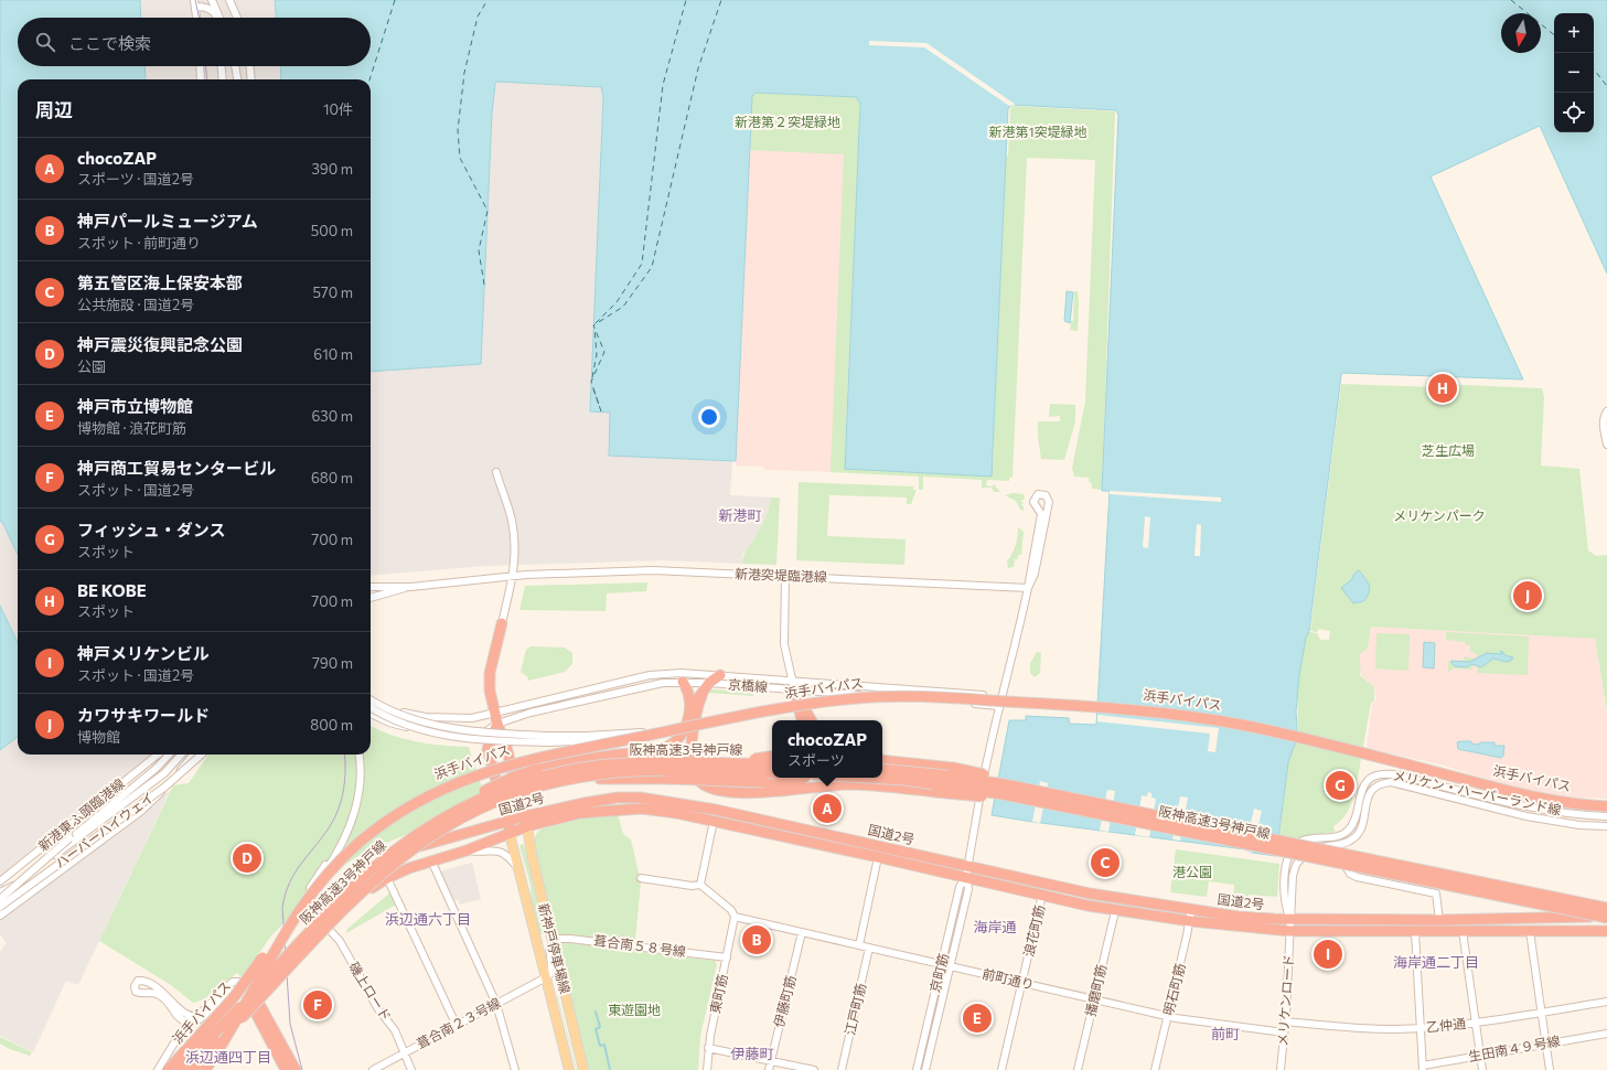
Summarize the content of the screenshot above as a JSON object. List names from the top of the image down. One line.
{"streets":{"highway":["浜手バイパス","阪神高速3号神戸線","国道2号"],"main road":["新神戸停車場線"],"street":["新港突堤臨港線","京橋線","メリケン・ハーバーランド線","新港東ふ頭臨港線","ハーバーハイウェイ","浪花町筋","葺合南５８号線","京町筋","前町通り","明石町筋","播磨町筋","磯上ロード","東町筋","メリケンロード","伊藤町筋","江戸町筋","葺合南２３号線","乙仲通","生田南４９号線"]},"crossings":[["阪神高速3号神戸線","国道2号"],["メリケン・ハーバーランド線","国道2号"],["メリケン・ハーバーランド線","メリケンロード"],["国道2号","浪花町筋"],["国道2号","新神戸停車場線"],["国道2号","京町筋"],["国道2号","明石町筋"],["国道2号","播磨町筋"],["国道2号","磯上ロード"],["国道2号","メリケンロード"],["浪花町筋","前町通り"],["葺合南５８号線","新神戸停車場線"],["葺合南５８号線","東町筋"],["新神戸停車場線","葺合南２３号線"],["京町筋","前町通り"],["前町通り","明石町筋"],["前町通り","播磨町筋"],["前町通り","東町筋"],["前町通り","メリケンロード"],["前町通り","伊藤町筋"],["前町通り","江戸町筋"],["磯上ロード","葺合南２３号線"],["メリケンロード","乙仲通"]],"districts":["新港町","浜辺通六丁目","海岸通","海岸通二丁目","前町","伊藤町","浜辺通四丁目"],"parks":["新港第２突堤緑地","新港第1突堤緑地","芝生広場","メリケンパーク","港公園","東遊園地"],"north":"bottom","page":{"map_buttons":["+","−"],"search":"ここで検索","heading":["周辺","10件"],"list":[{"mark":"A","name":"chocoZAP","note":"スポーツ · 国道2号","value":"390 m"},{"mark":"B","name":"神戸パールミュージアム","note":"スポット · 前町通り","value":"500 m"},{"mark":"C","name":"第五管区海上保安本部","note":"公共施設 · 国道2号","value":"570 m"},{"mark":"D","name":"神戸震災復興記念公園","note":"公園","value":"610 m"},{"mark":"E","name":"神戸市立博物館","note":"博物館 · 浪花町筋","value":"630 m"},{"mark":"F","name":"神戸商工貿易センタービル","note":"スポット · 国道2号","value":"680 m"},{"mark":"G","name":"フィッシュ・ダンス","note":"スポット","value":"700 m"},{"mark":"H","name":"BE KOBE","note":"スポット","value":"700 m"},{"mark":"I","name":"神戸メリケンビル","note":"スポット · 国道2号","value":"790 m"},{"mark":"J","name":"カワサキワールド","note":"博物館","value":"800 m"}],"pins":["H","J","G","A","D","C","B","I","F","E"],"popup":["chocoZAP","スポーツ"]}}
